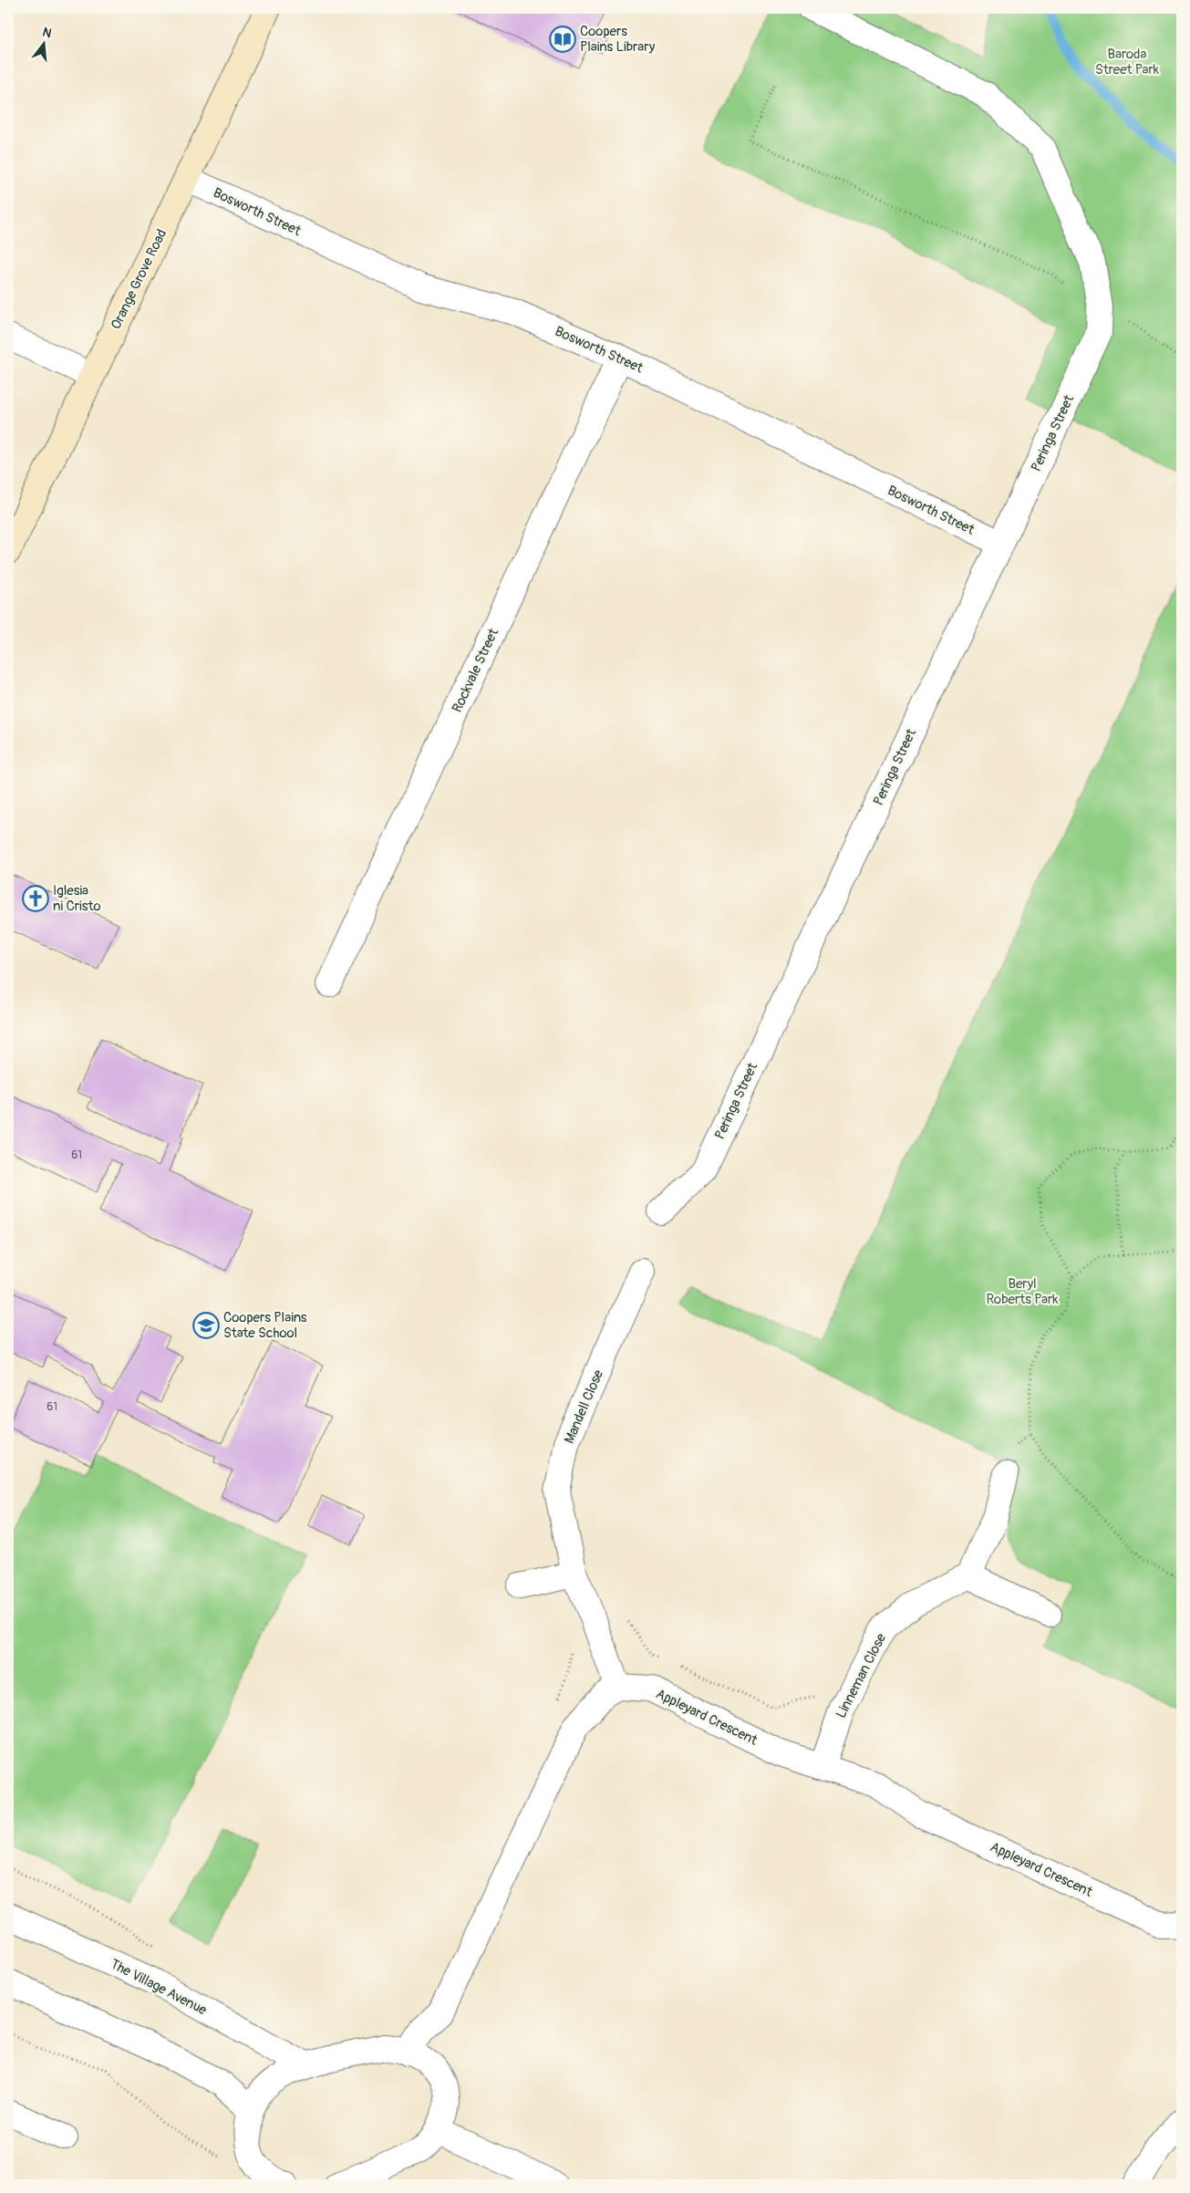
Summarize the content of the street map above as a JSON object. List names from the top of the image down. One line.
{"streets":{"main road":["Orange Grove Road"],"street":["Bosworth Street","Peringa Street","Rockvale Street","Mandell Close","Linneman Close","Appleyard Crescent","The Village Avenue"]},"crossings":[["Bosworth Street","Orange Grove Road"],["Bosworth Street","Peringa Street"],["Bosworth Street","Rockvale Street"],["Mandell Close","Appleyard Crescent"],["Linneman Close","Appleyard Crescent"]],"parks":["Baroda Street Park","Beryl Roberts Park"],"places":{"library":["Coopers Plains Library"],"church":["Iglesia ni Cristo"],"school or university":["Coopers Plains State School"]},"house_numbers":["61","61"],"north":"top"}
